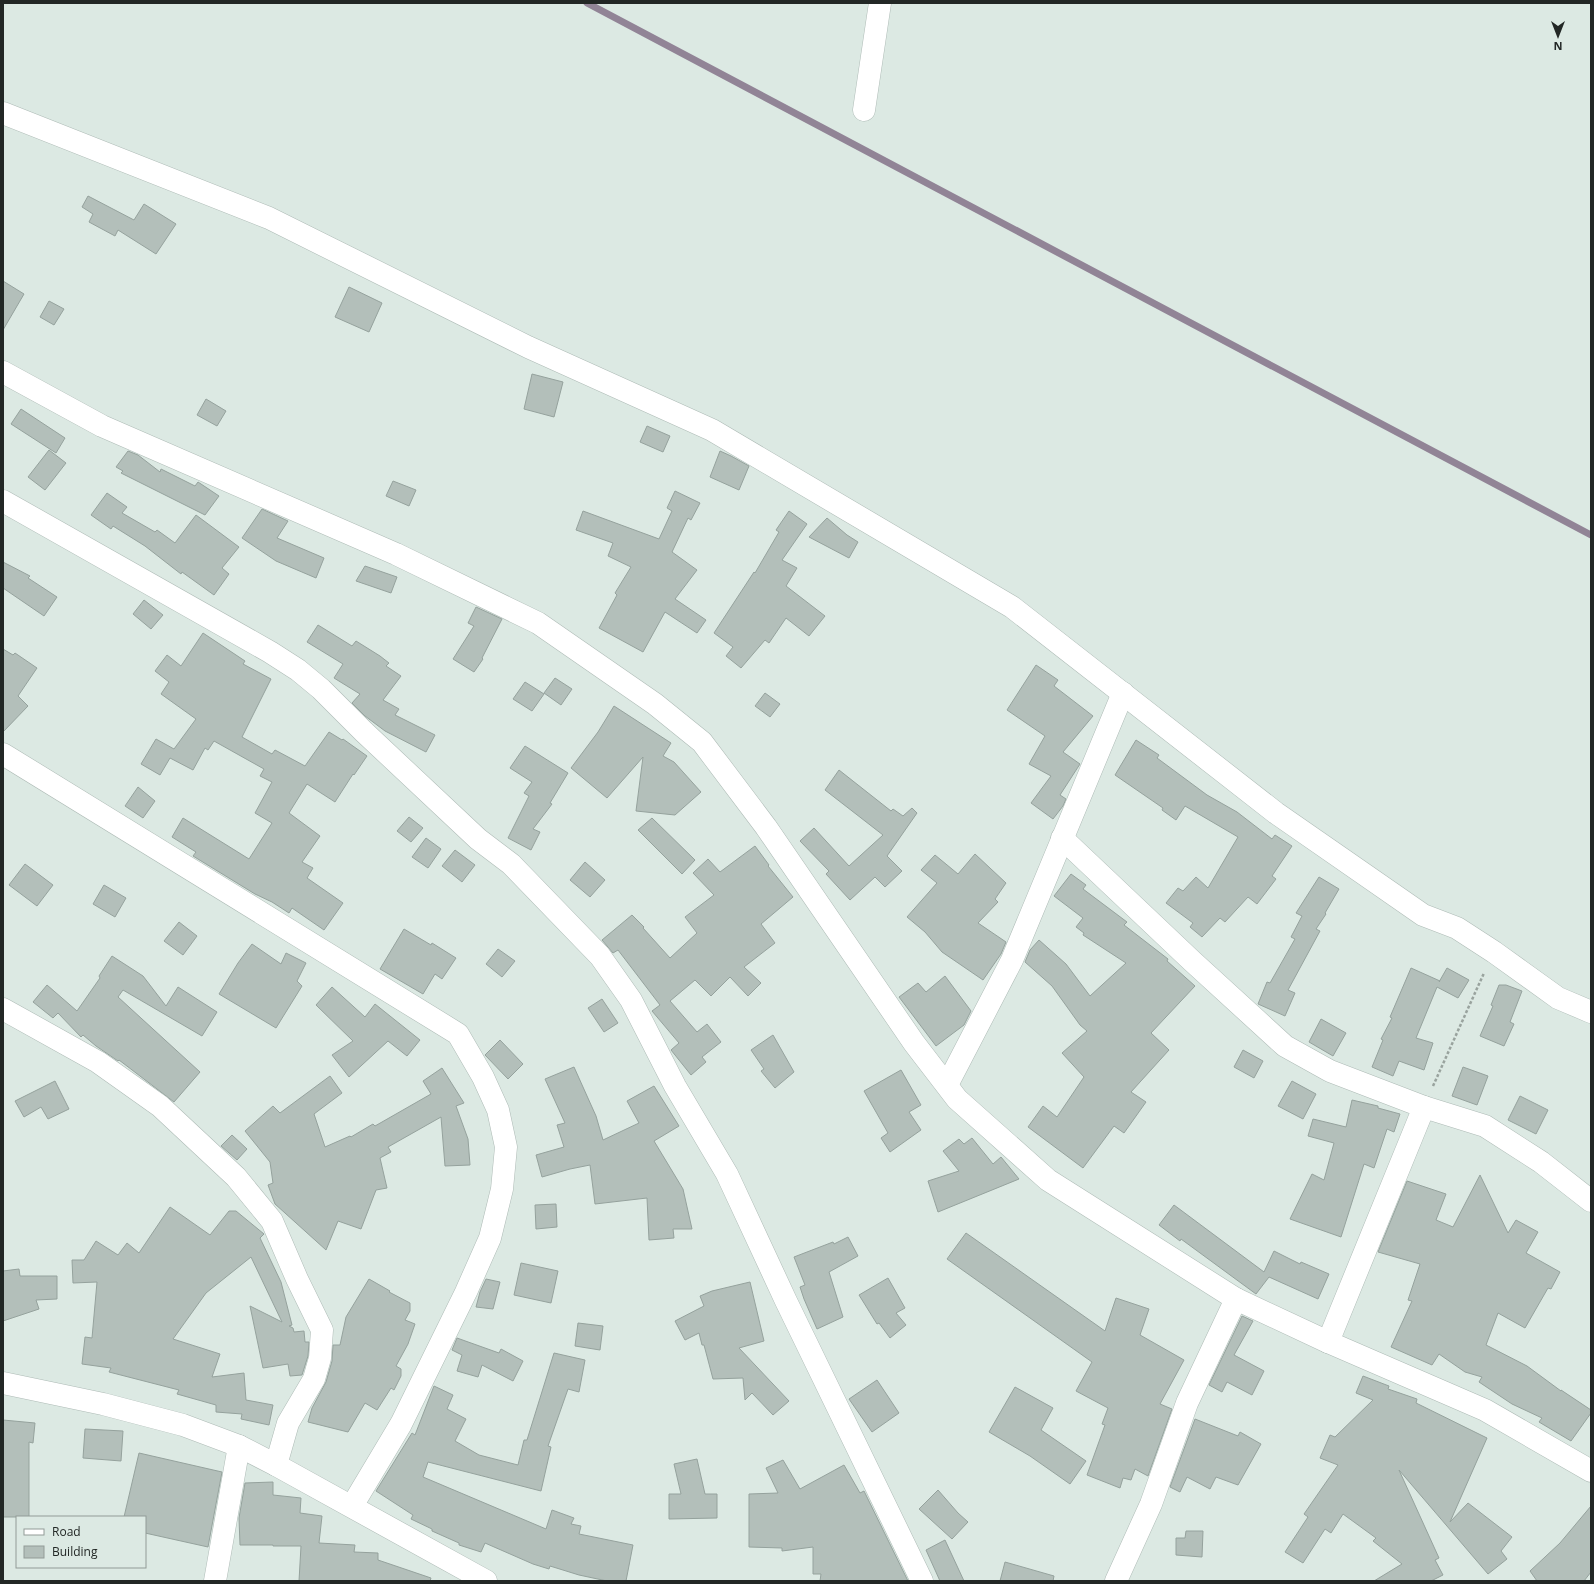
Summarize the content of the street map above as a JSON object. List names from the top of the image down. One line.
{"legend":["Road","Building"],"north":"bottom"}
